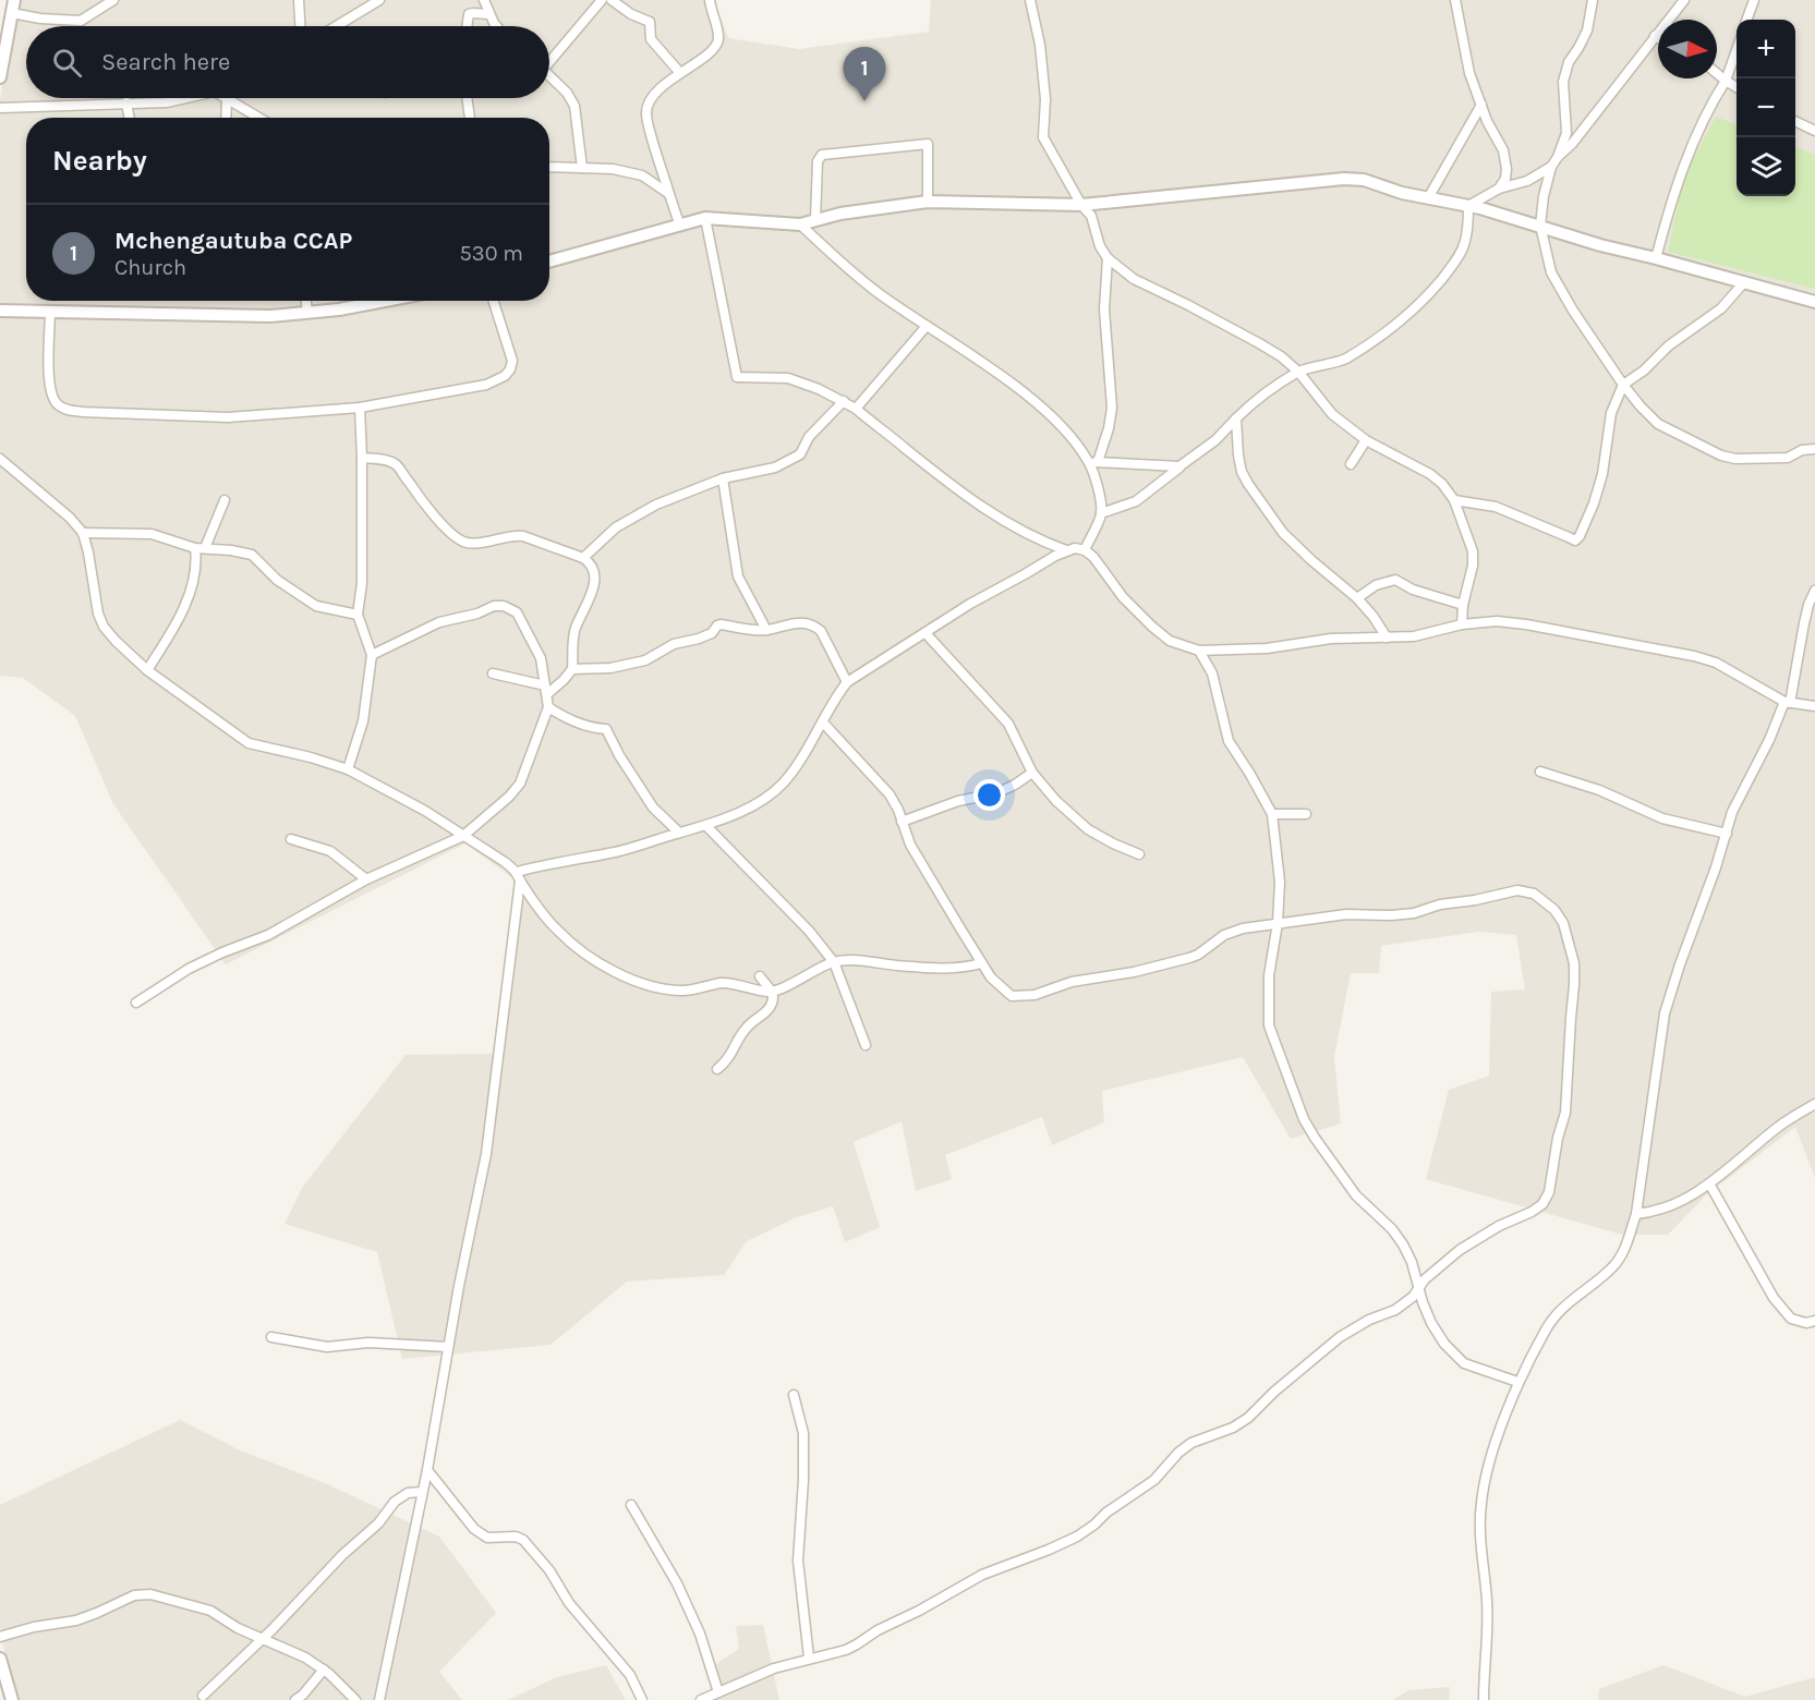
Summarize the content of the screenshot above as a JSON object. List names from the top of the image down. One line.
{"north":"right","page":{"map_buttons":["+","−"],"search":"Search here","pins":"1","heading":"Nearby","list":[{"mark":"1","name":"Mchengautuba CCAP","note":"Church","value":"530 m"}]}}
